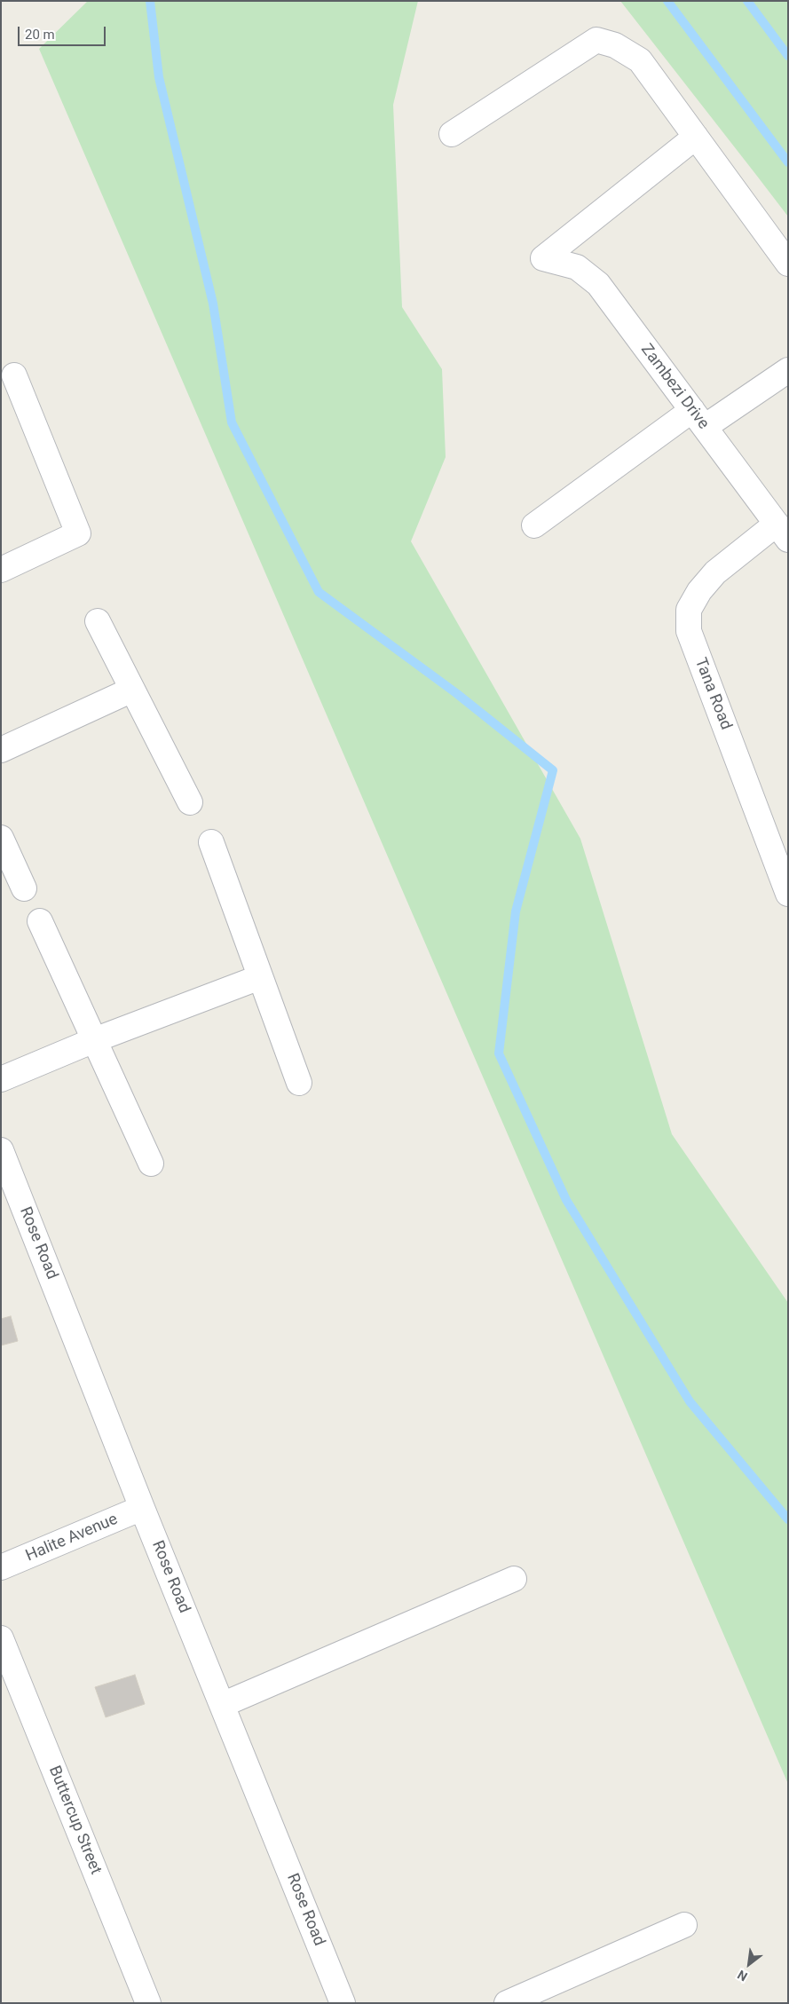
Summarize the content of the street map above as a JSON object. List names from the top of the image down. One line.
{"streets":{"street":["Zambezi Drive","Tana Road","Rose Road","Halite Avenue","Buttercup Street"]},"crossings":[["Zambezi Drive","Tana Road"],["Rose Road","Halite Avenue"]],"scale_bar":"20 m","north":"bottom left"}
